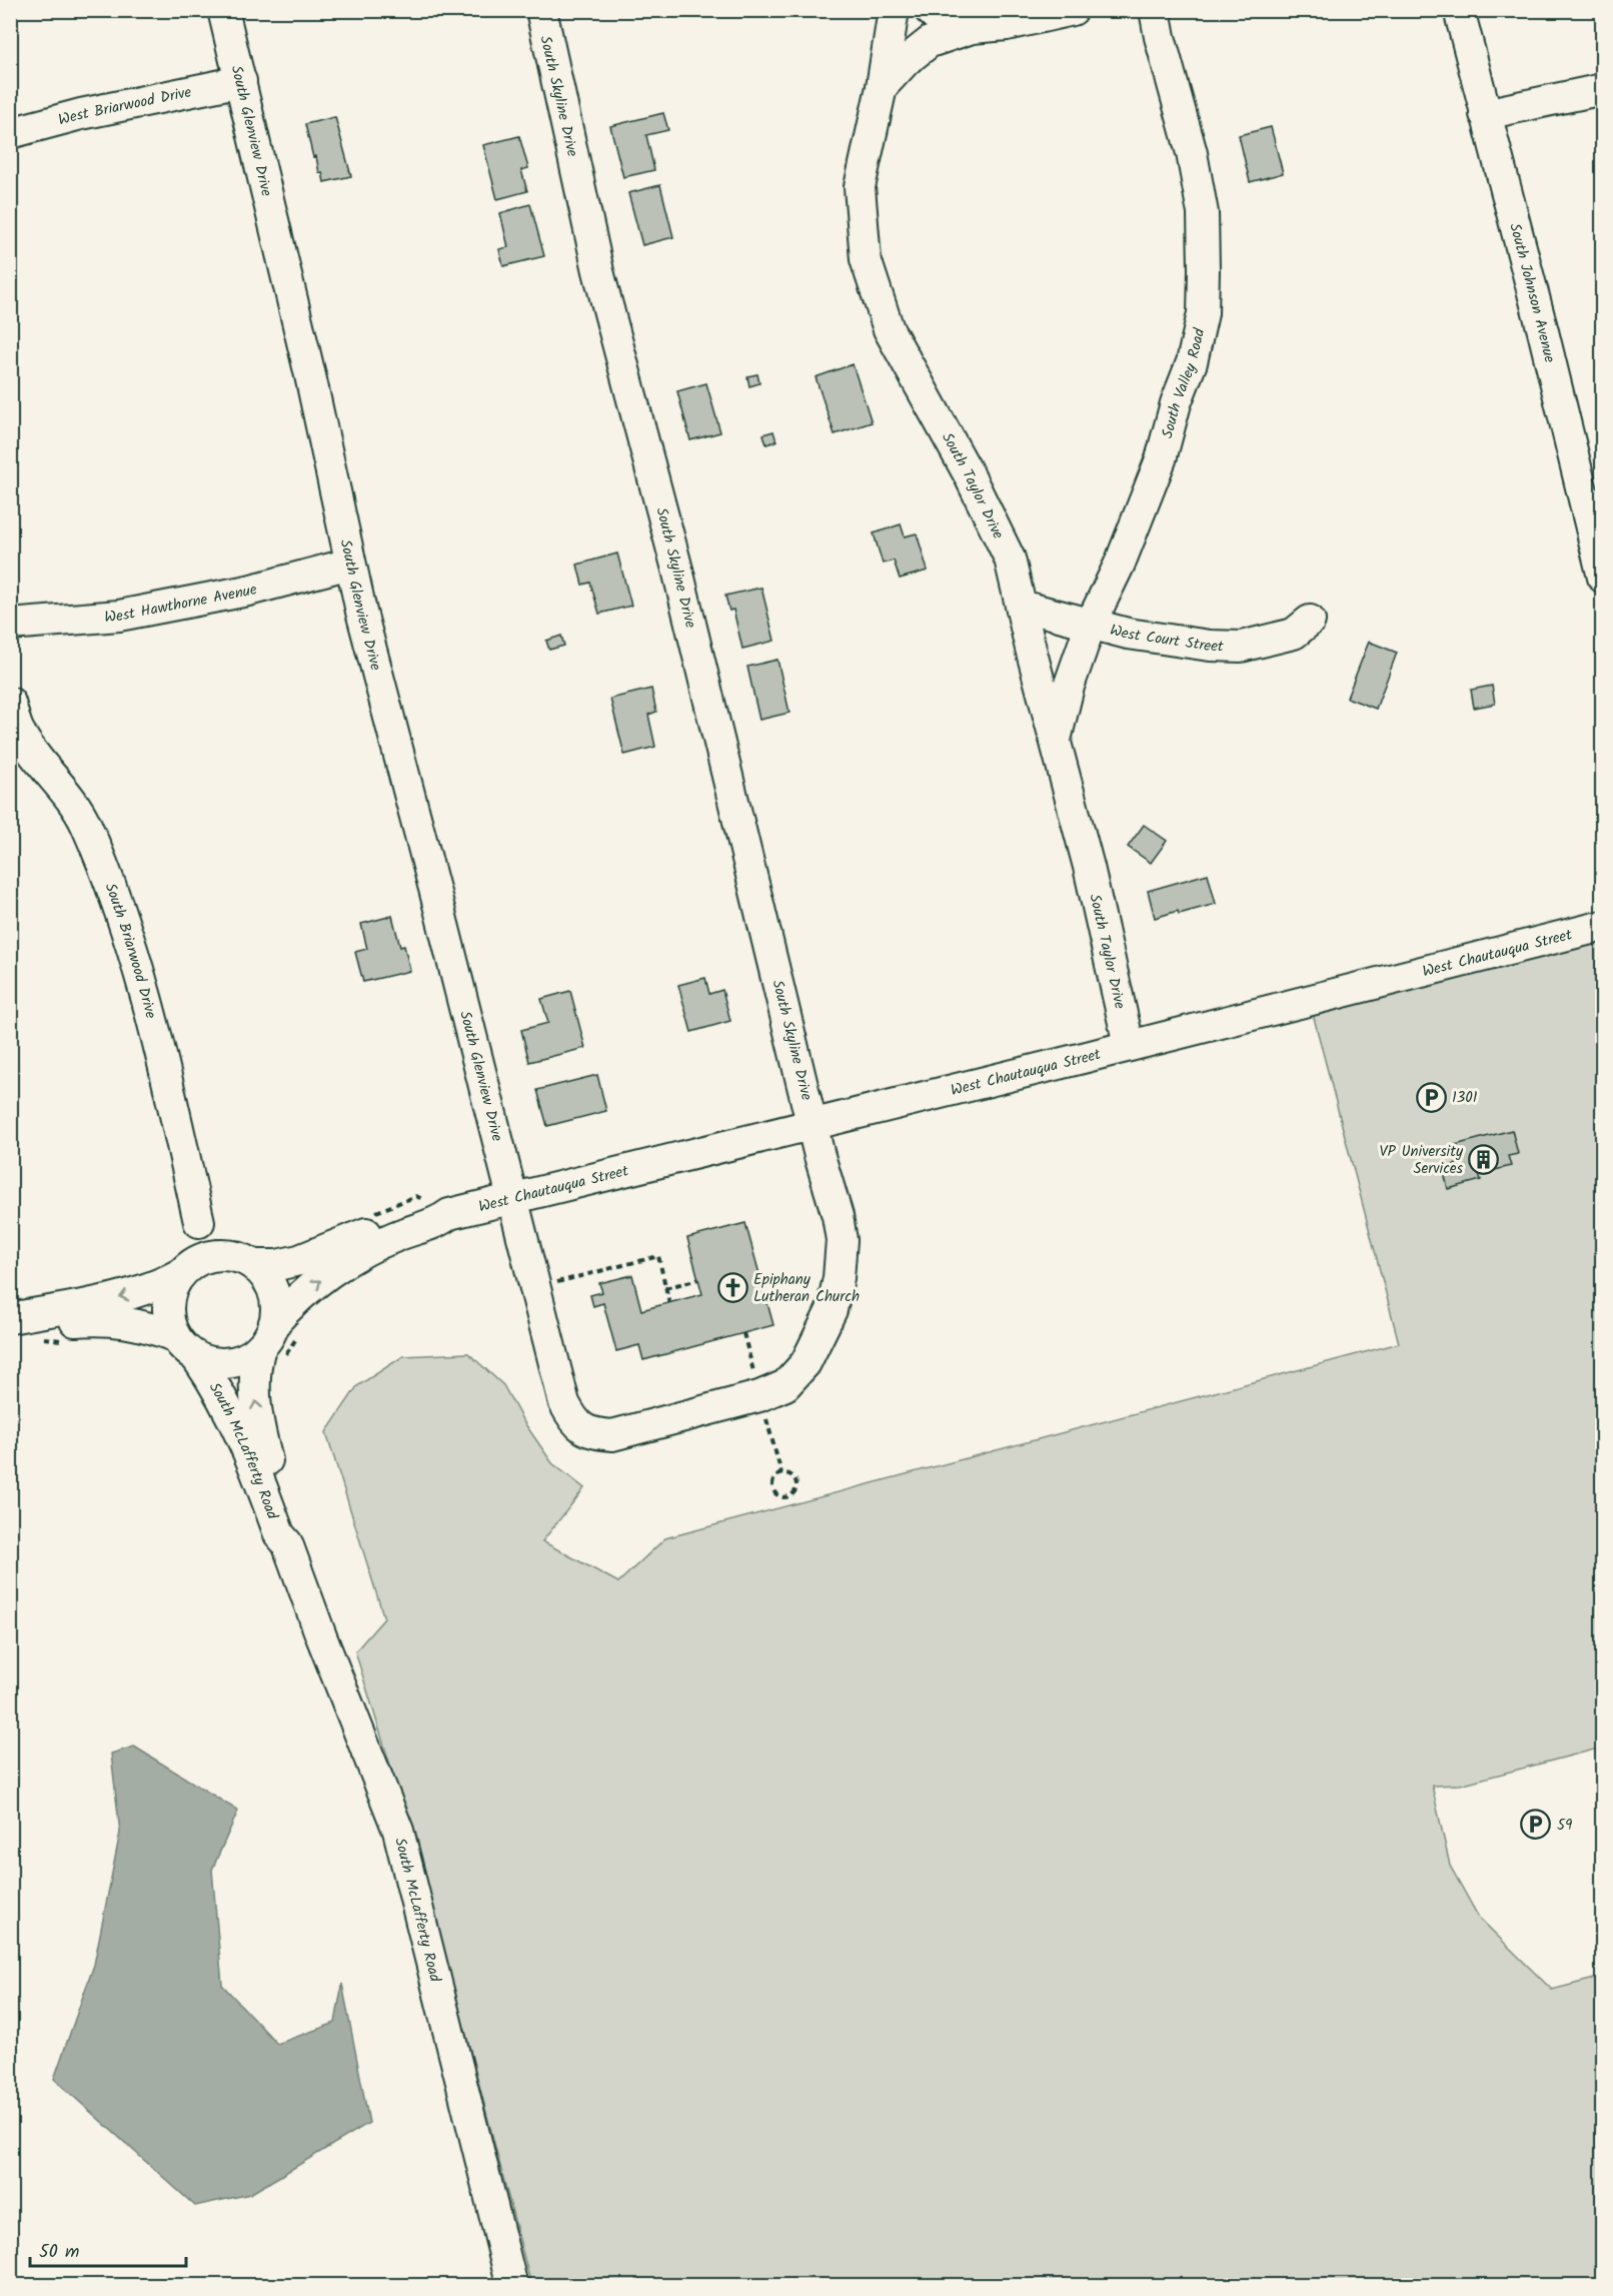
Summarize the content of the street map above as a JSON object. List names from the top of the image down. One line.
{"streets":{"street":["South Skyline Drive","West Briarwood Drive","South Glenview Drive","South Johnson Avenue","South Valley Road","South Taylor Drive","West Hawthorne Avenue","West Court Street","South Briarwood Drive","West Chautauqua Street","South McLafferty Road"]},"crossings":[["South Skyline Drive","South Glenview Drive"],["South Skyline Drive","West Chautauqua Street"],["West Briarwood Drive","South Glenview Drive"],["South Glenview Drive","West Hawthorne Avenue"],["South Glenview Drive","West Chautauqua Street"],["South Valley Road","South Taylor Drive"],["South Valley Road","West Court Street"],["South Taylor Drive","West Court Street"],["South Taylor Drive","West Chautauqua Street"],["West Chautauqua Street","South McLafferty Road"]],"places":{"parking":["1301","59"],"building":["VP University Services"],"church":["Epiphany Lutheran Church"]},"scale_bar":"50 m"}
